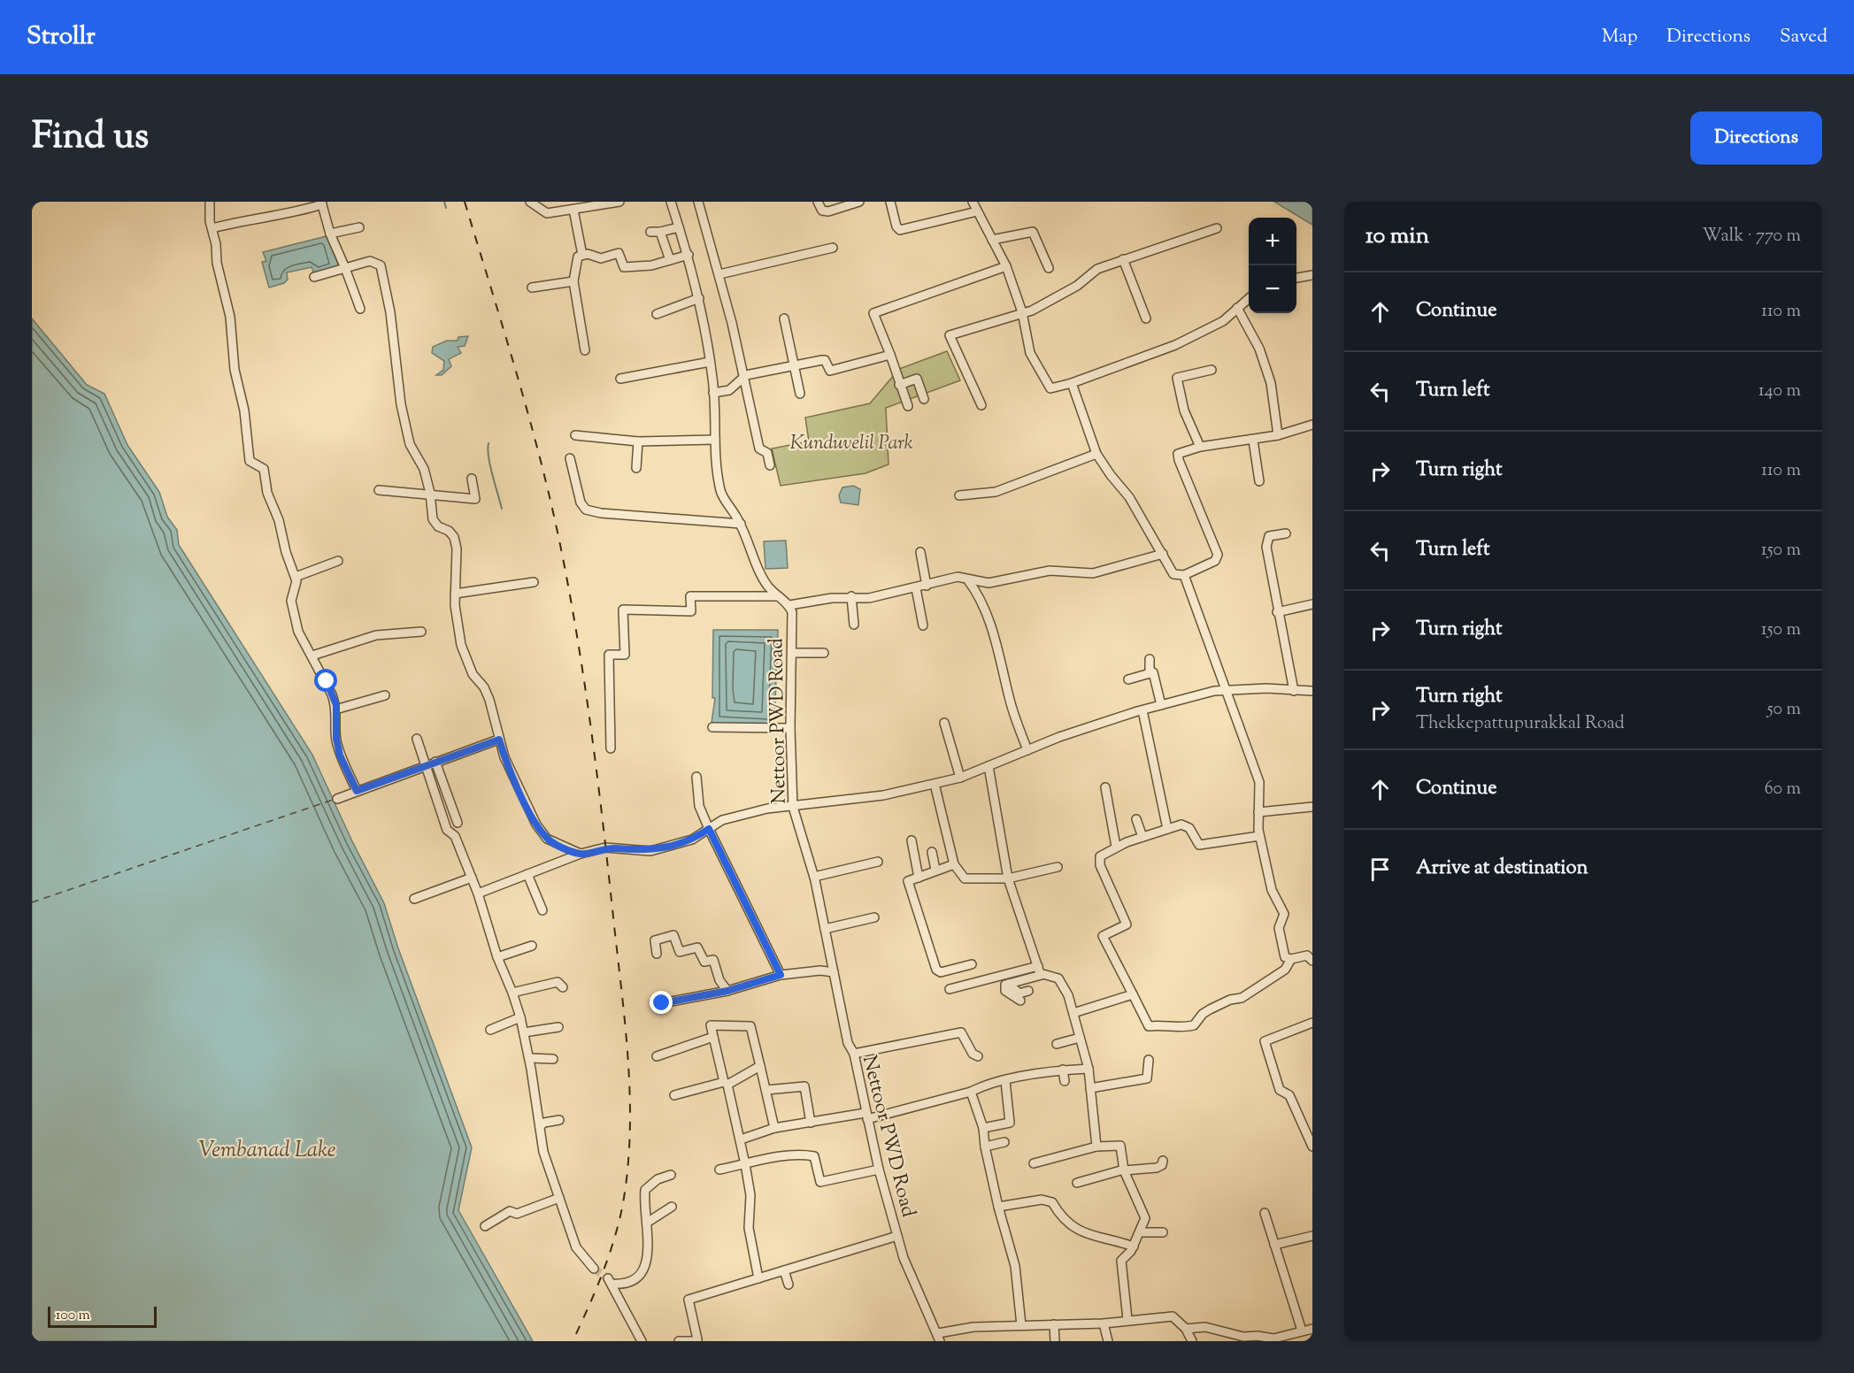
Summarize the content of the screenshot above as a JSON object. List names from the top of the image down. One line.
{"streets":{"street":["Nettoor PWD Road"]},"water":["Vembanad Lake"],"parks":["Kunduvelil Park"],"scale_bar":"100 m","page":{"header":"Strollr","nav":["Map","Directions","Saved"],"title":"Find us","buttons":"Directions","heading":["10 min","Walk · 770 m"],"map_buttons":["+","−"],"list":[["Continue","110 m"],["Turn left","140 m"],["Turn right","110 m"],["Turn left","150 m"],["Turn right","150 m"],["Turn right","Thekkepattupurakkal Road","50 m"],["Continue","60 m"],"Arrive at destination"],"scale":"100 m"}}
